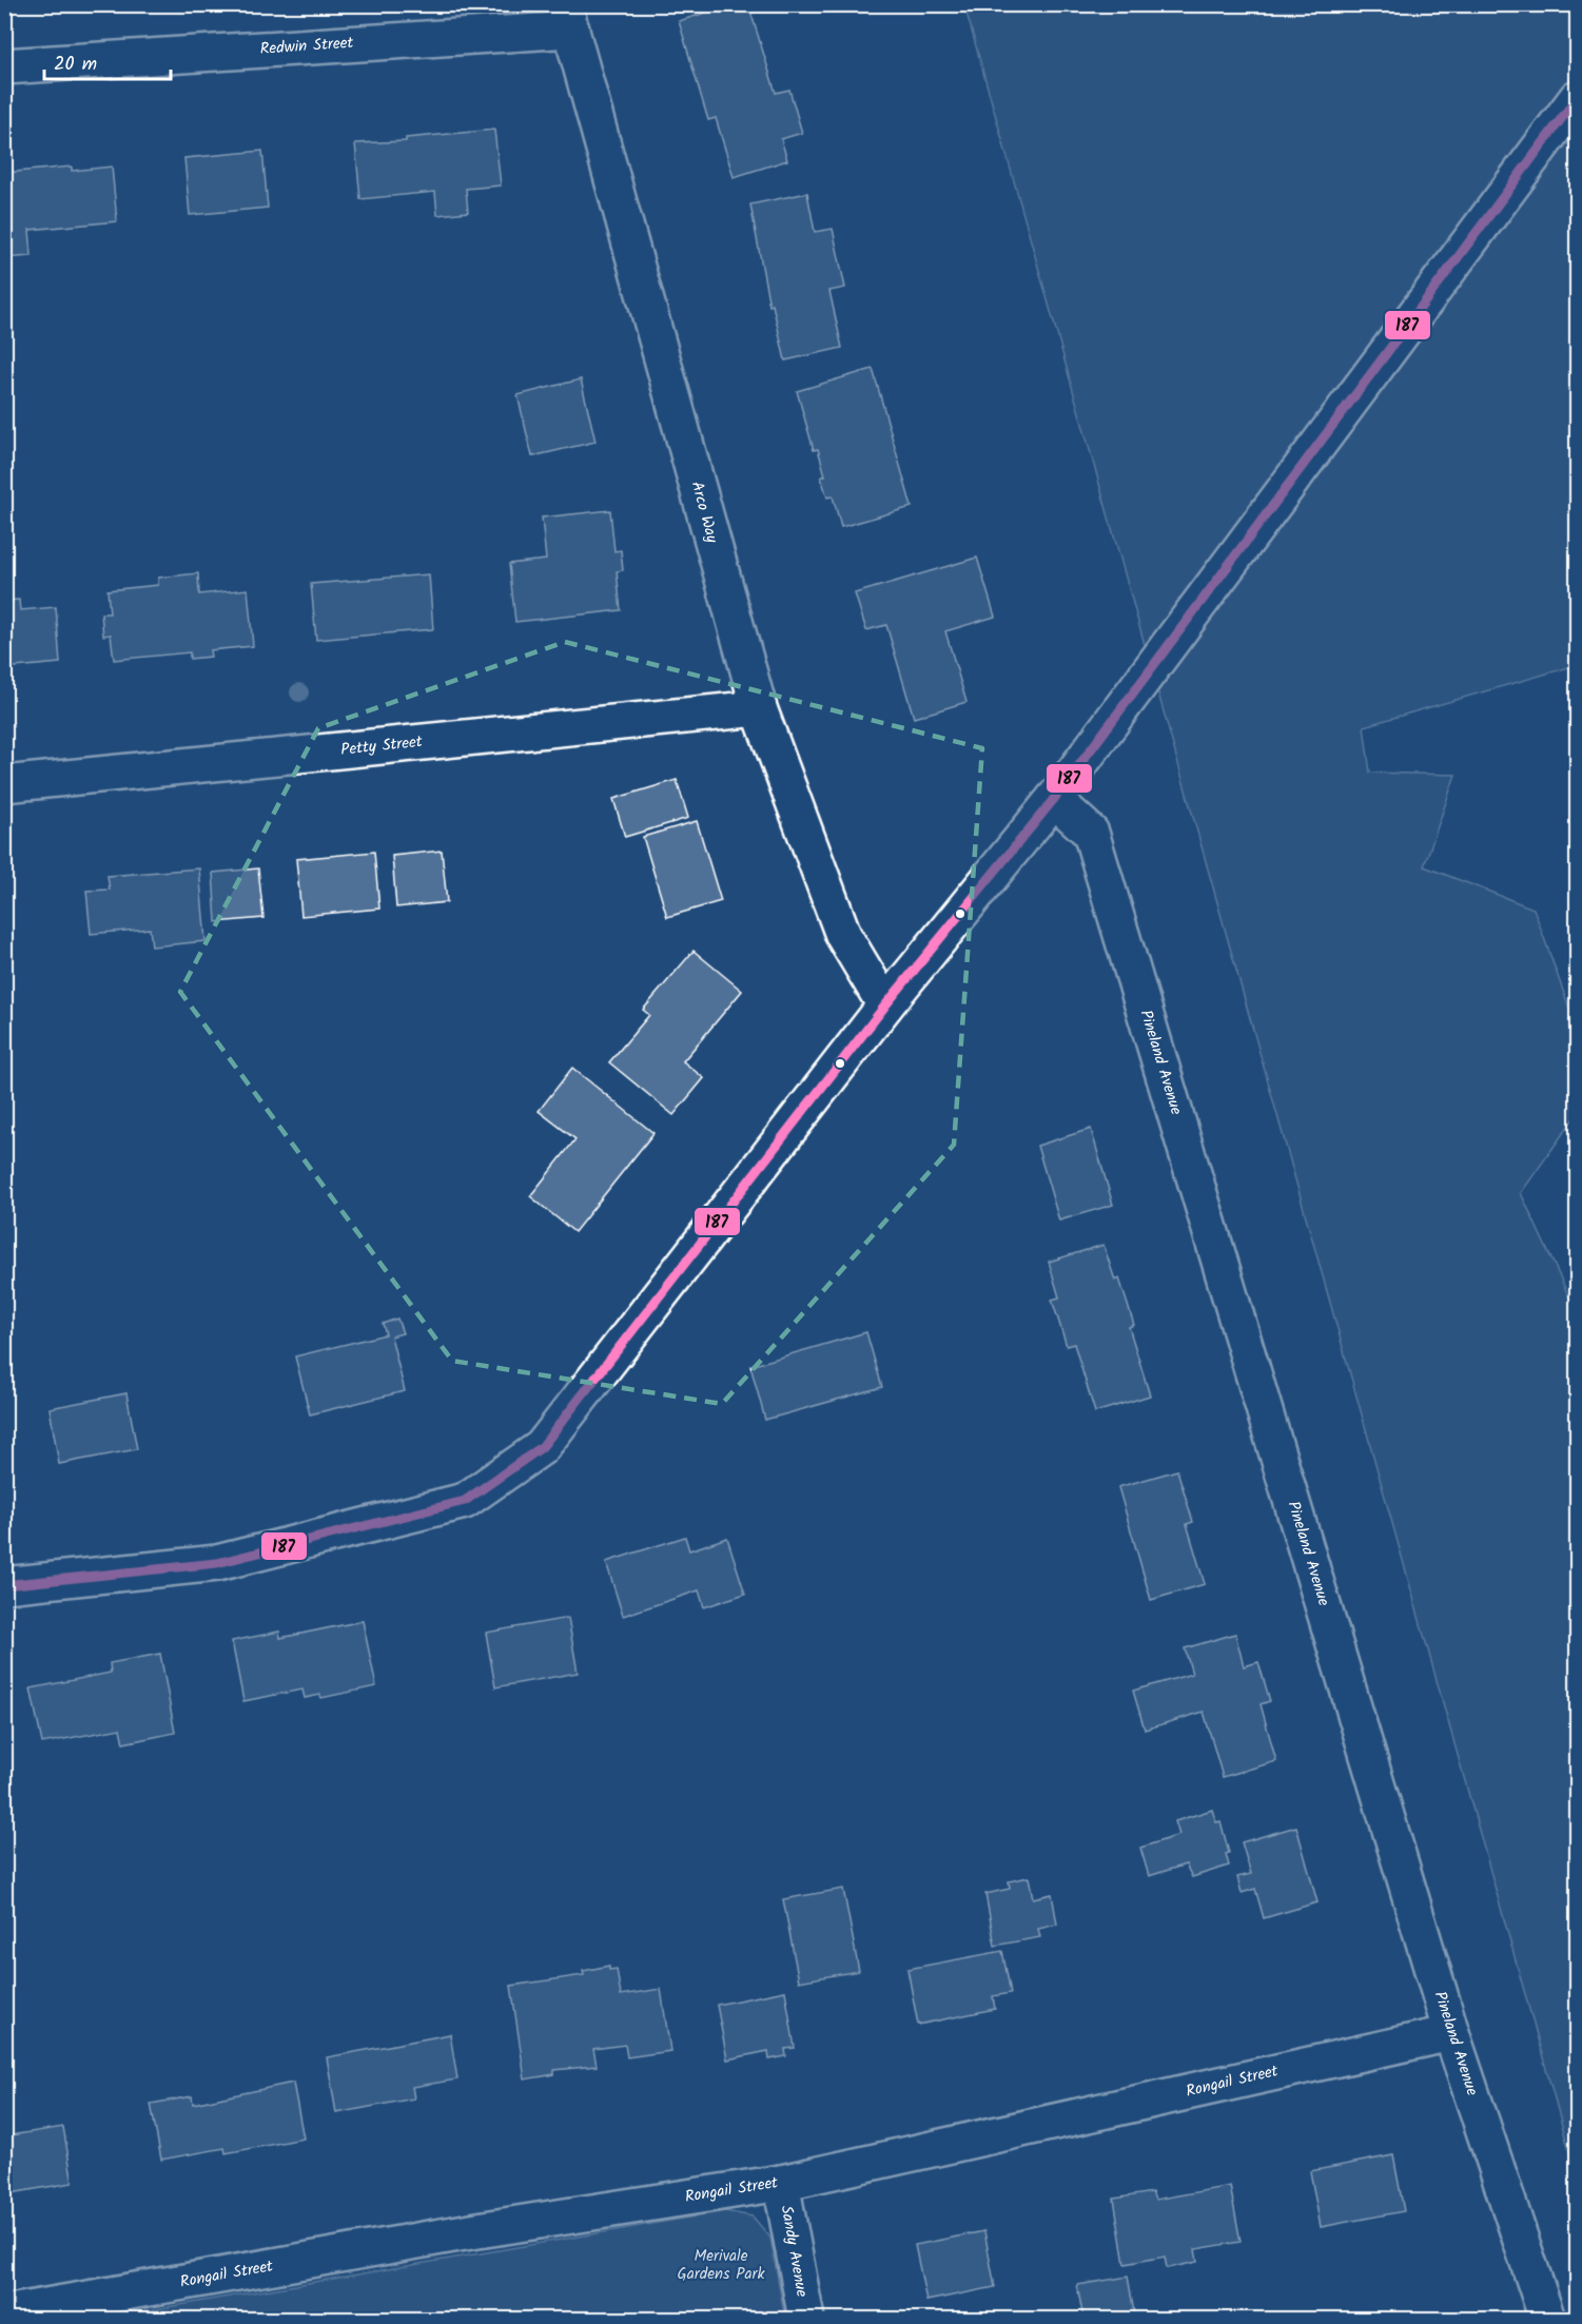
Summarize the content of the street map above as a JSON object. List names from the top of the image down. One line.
{"streets":{"street":["Redwin Street","Arco Way","Petty Street","Pineland Avenue","Rongail Street","Sandy Avenue"]},"crossings":[["Redwin Street","Arco Way"],["Arco Way","Petty Street"],["Pineland Avenue","Rongail Street"],["Rongail Street","Sandy Avenue"]],"parks":["Merivale Gardens Park"],"lines":["transit line 187"],"scale_bar":"20 m"}
